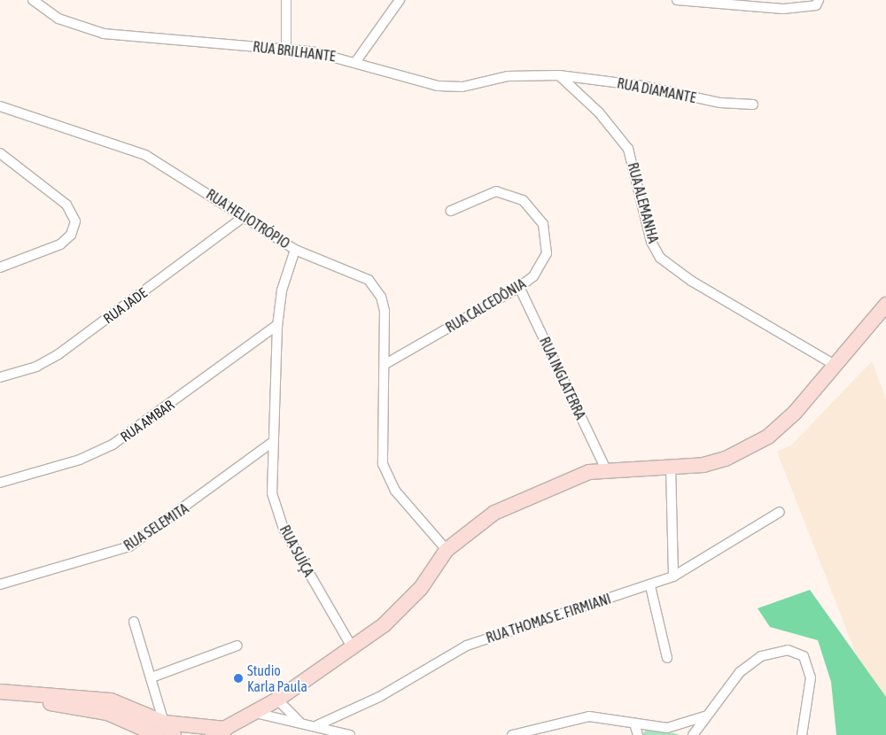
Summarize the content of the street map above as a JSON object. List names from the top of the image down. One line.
{"streets":{"street":["RUA BRILHANTE","RUA DIAMANTE","RUA ALEMANHA","RUA HELIOTRÓPIO","RUA JADE","RUA CALCEDÔNIA","RUA INGLATERRA","RUA AMBAR","RUA SELEMITA","RUA SUÍÇA","RUA THOMAS E. FIRMIANI"]},"crossings":[["RUA BRILHANTE","RUA DIAMANTE"],["RUA BRILHANTE","RUA ALEMANHA"],["RUA DIAMANTE","RUA ALEMANHA"],["RUA HELIOTRÓPIO","RUA JADE"],["RUA HELIOTRÓPIO","RUA CALCEDÔNIA"],["RUA HELIOTRÓPIO","RUA SUÍÇA"],["RUA CALCEDÔNIA","RUA INGLATERRA"],["RUA AMBAR","RUA SUÍÇA"],["RUA SELEMITA","RUA SUÍÇA"]],"places":["Studio Karla Paula"]}
